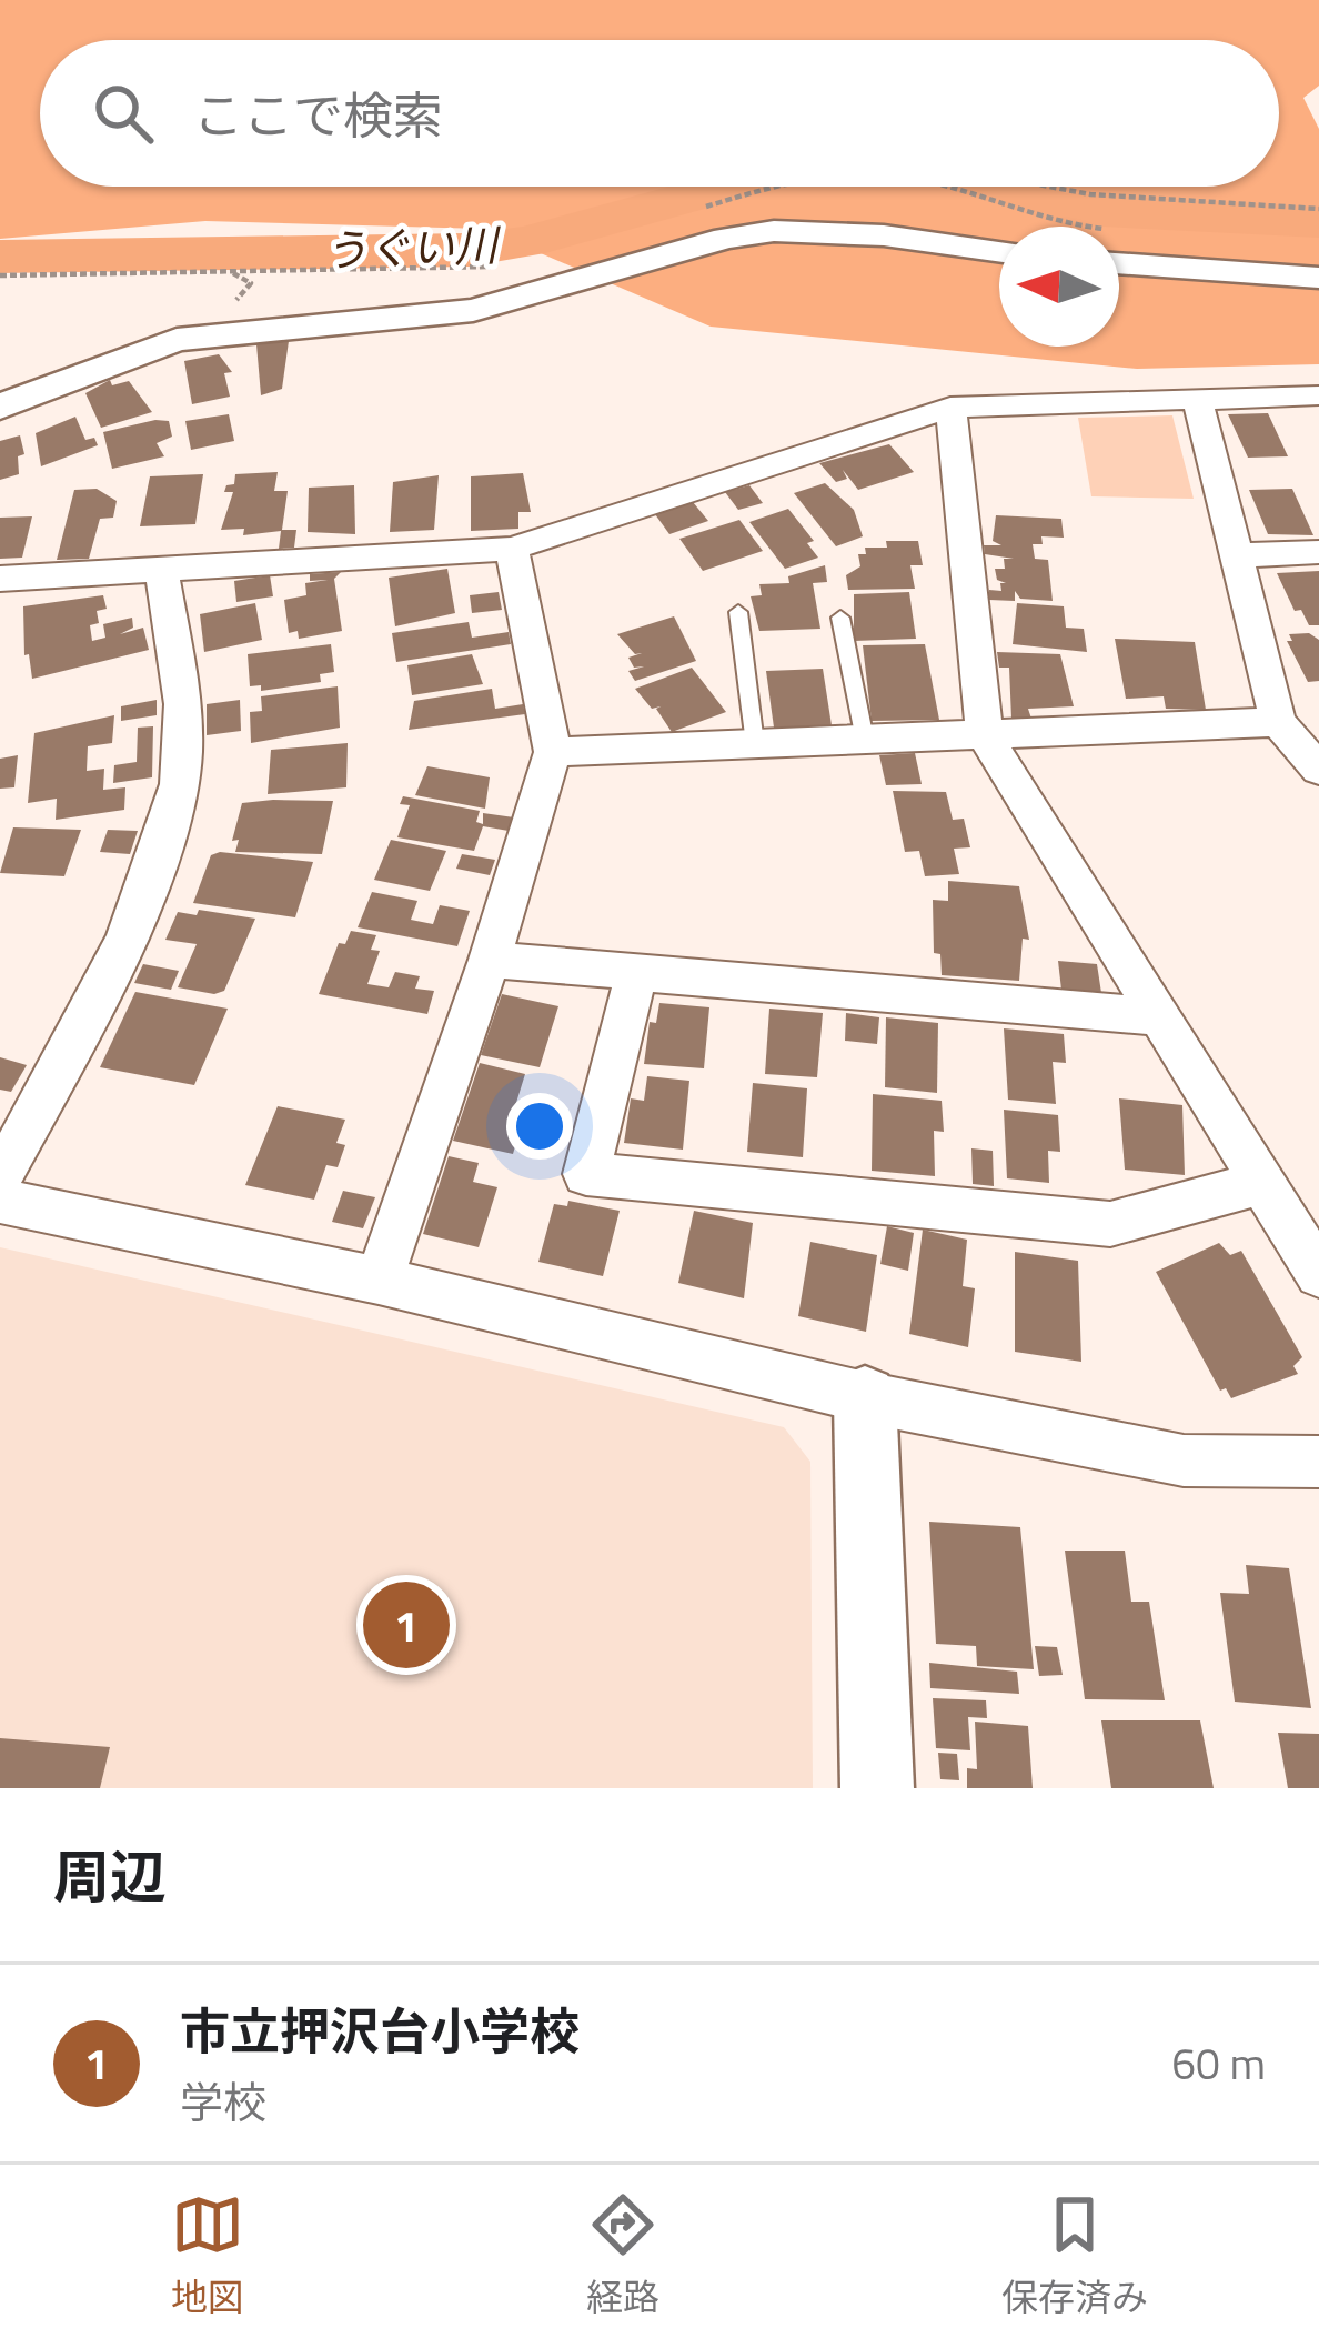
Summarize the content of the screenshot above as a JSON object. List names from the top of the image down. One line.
{"water":["うぐい川"],"north":"left","page":{"search":"ここで検索","pins":"1","heading":"周辺","list":[{"mark":"1","name":"市立押沢台小学校","note":"学校","value":"60 m"}],"nav":["地図","経路","保存済み"]}}
